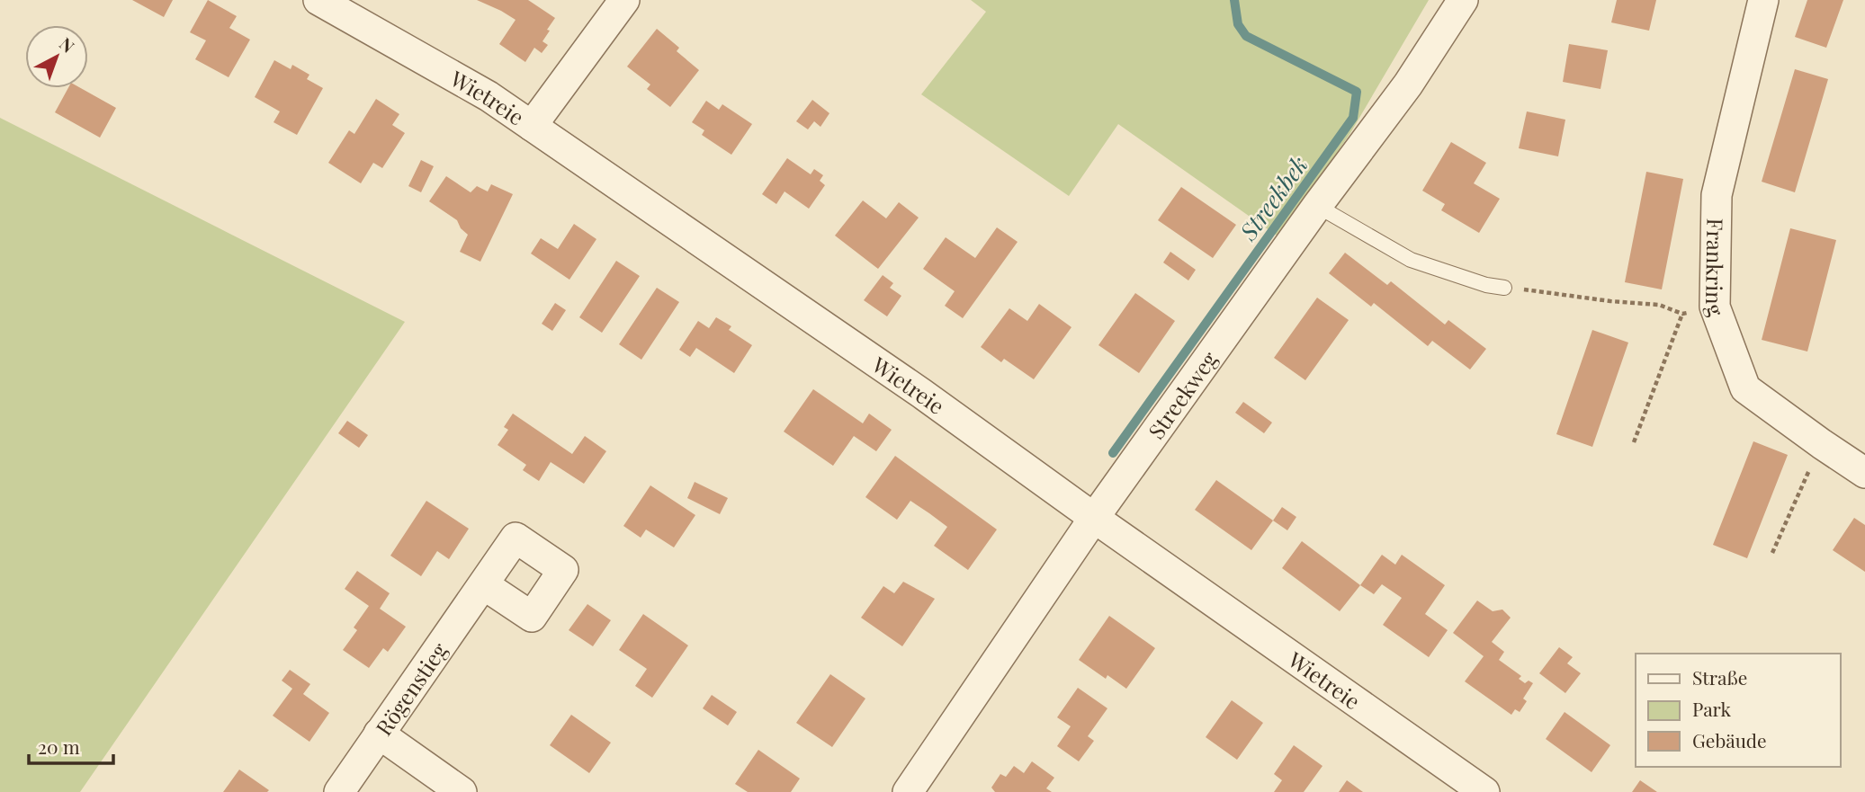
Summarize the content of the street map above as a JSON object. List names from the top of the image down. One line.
{"streets":{"street":["Wietreie","Frankring","Streekweg","Rögenstieg"]},"crossings":[["Wietreie","Streekweg"]],"water":["Streekbek"],"legend":["Straße","Park","Gebäude"],"scale_bar":"20 m","north":"top right"}
